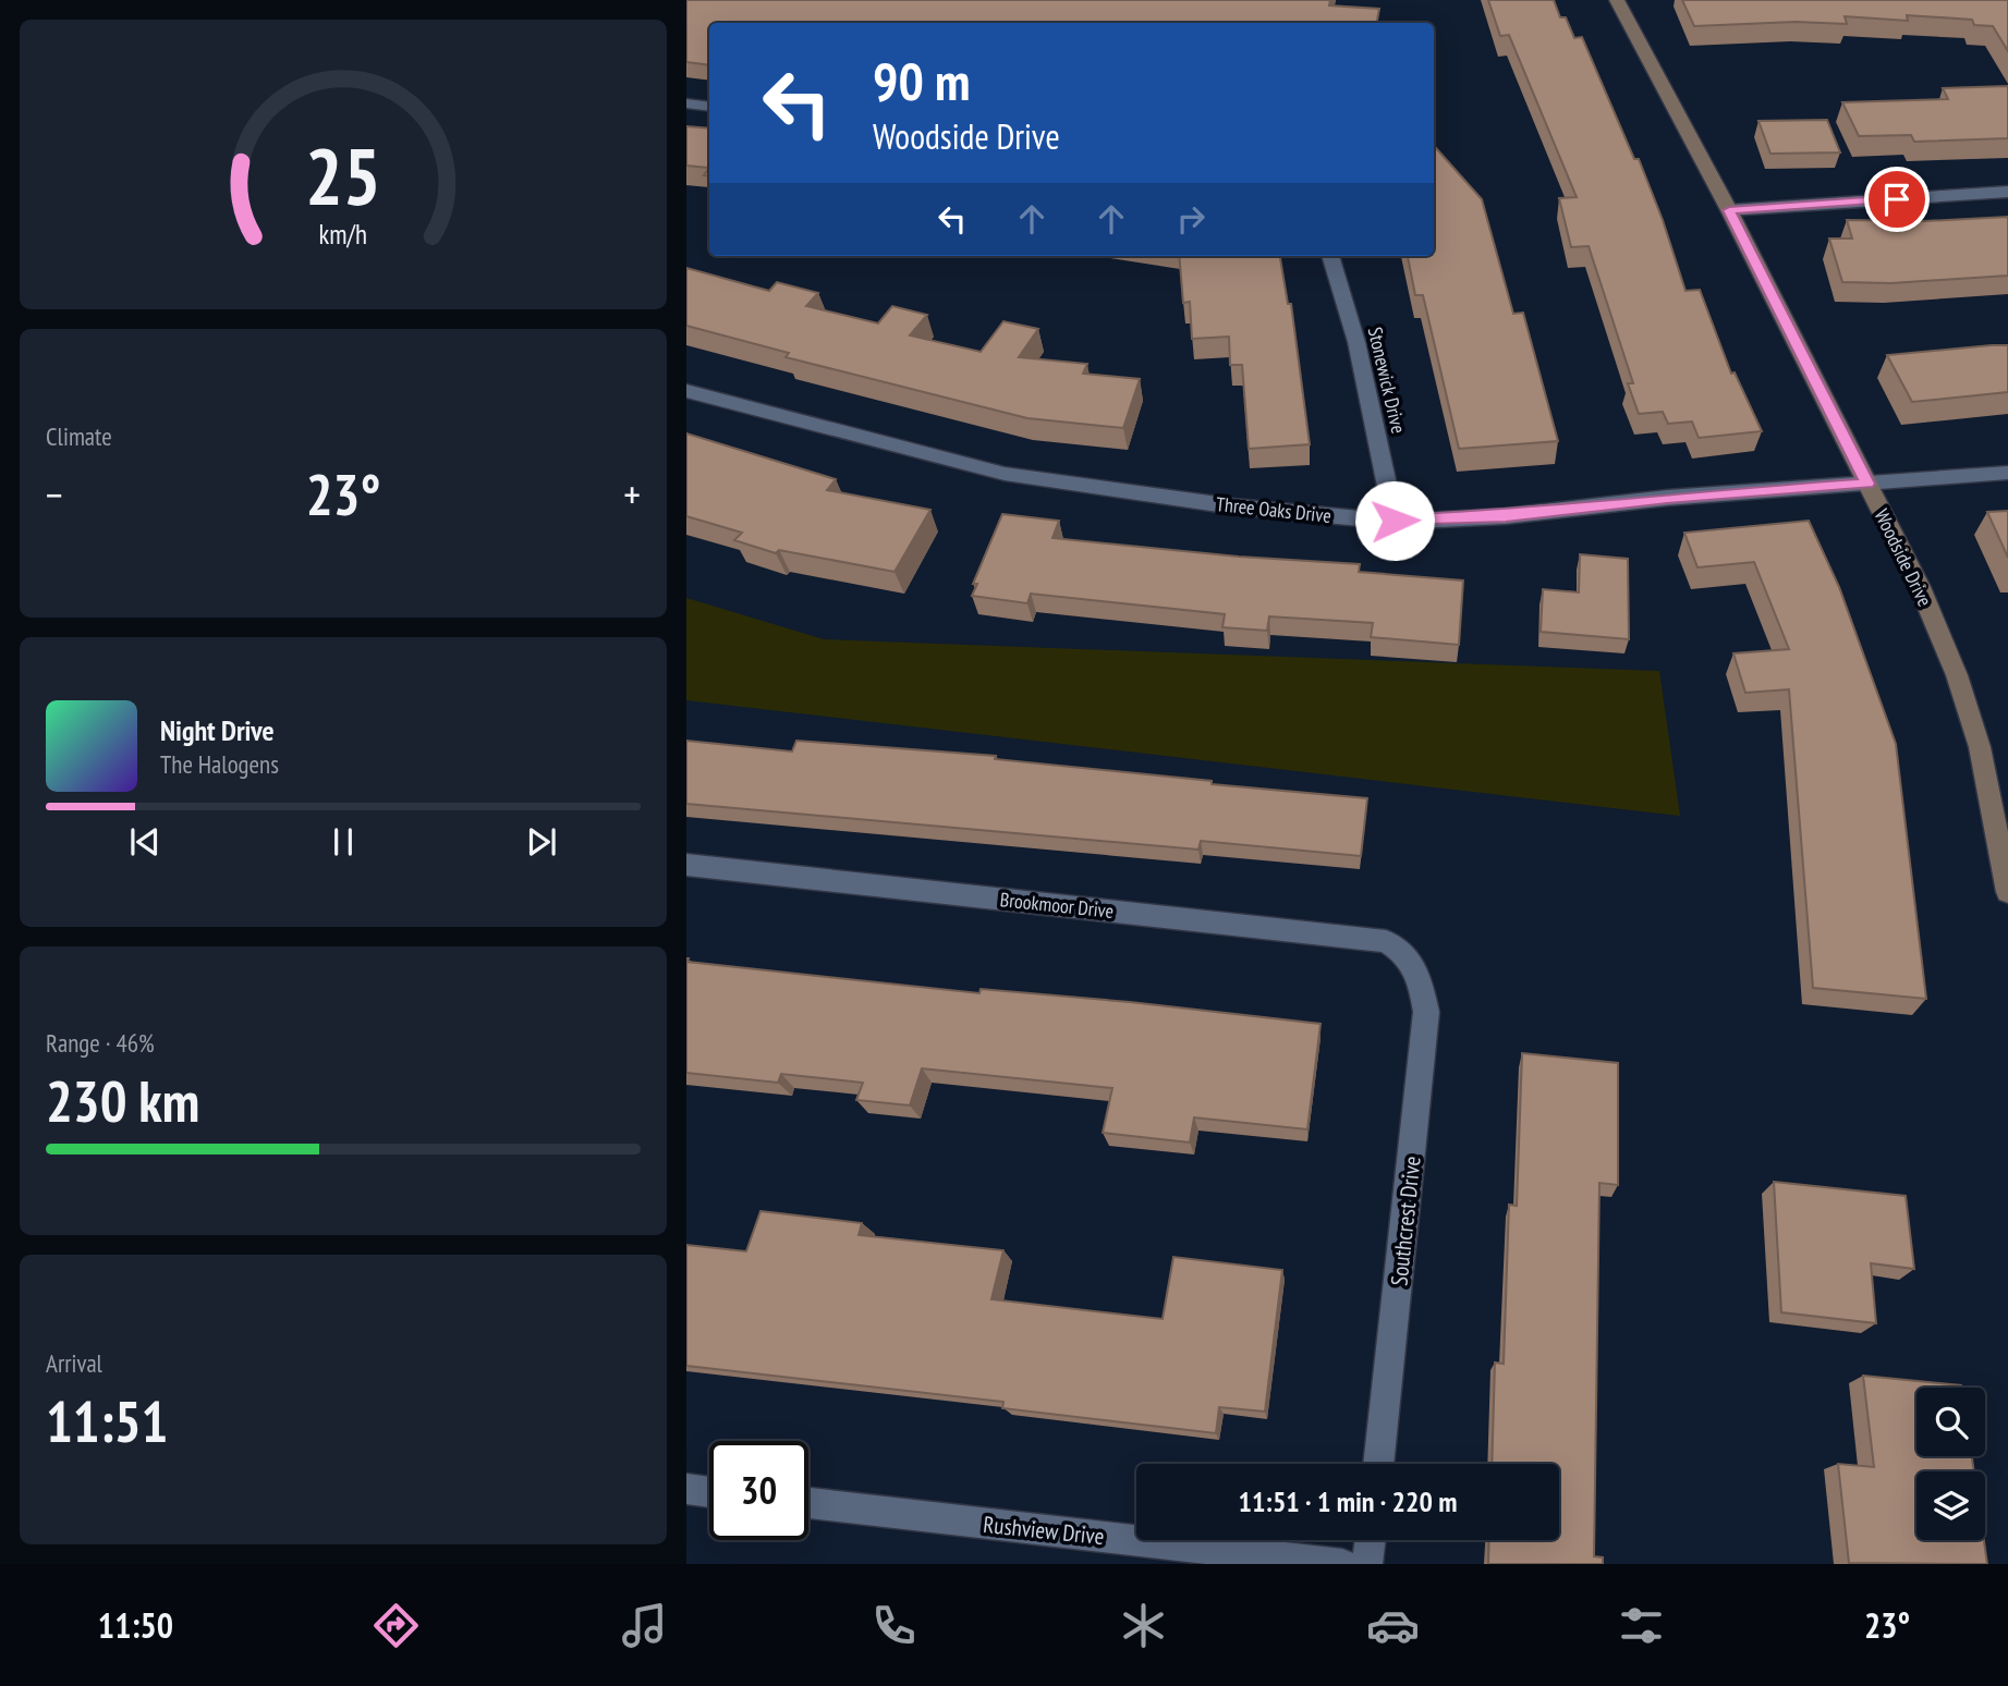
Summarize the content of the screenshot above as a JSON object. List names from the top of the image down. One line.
{"streets":{"street":["Stonewick Drive","Three Oaks Drive","Woodside Drive","Brookmoor Drive","Southcrest Drive","Rushview Drive"]},"crossings":[["Stonewick Drive","Three Oaks Drive"],["Three Oaks Drive","Woodside Drive"],["Brookmoor Drive","Southcrest Drive"]],"page":{"turn":["90 m","Woodside Drive"],"tile":["Climate",["Range · 46%","230 km"],["Arrival","11:51"]],"heat":["−","23°","+"],"song":["Night Drive","The Halogens"],"limit":"30","trip":"11:51 · 1 min · 220 m","tabs":["11:50","23°"],"gauge":["25","km/h"]}}
